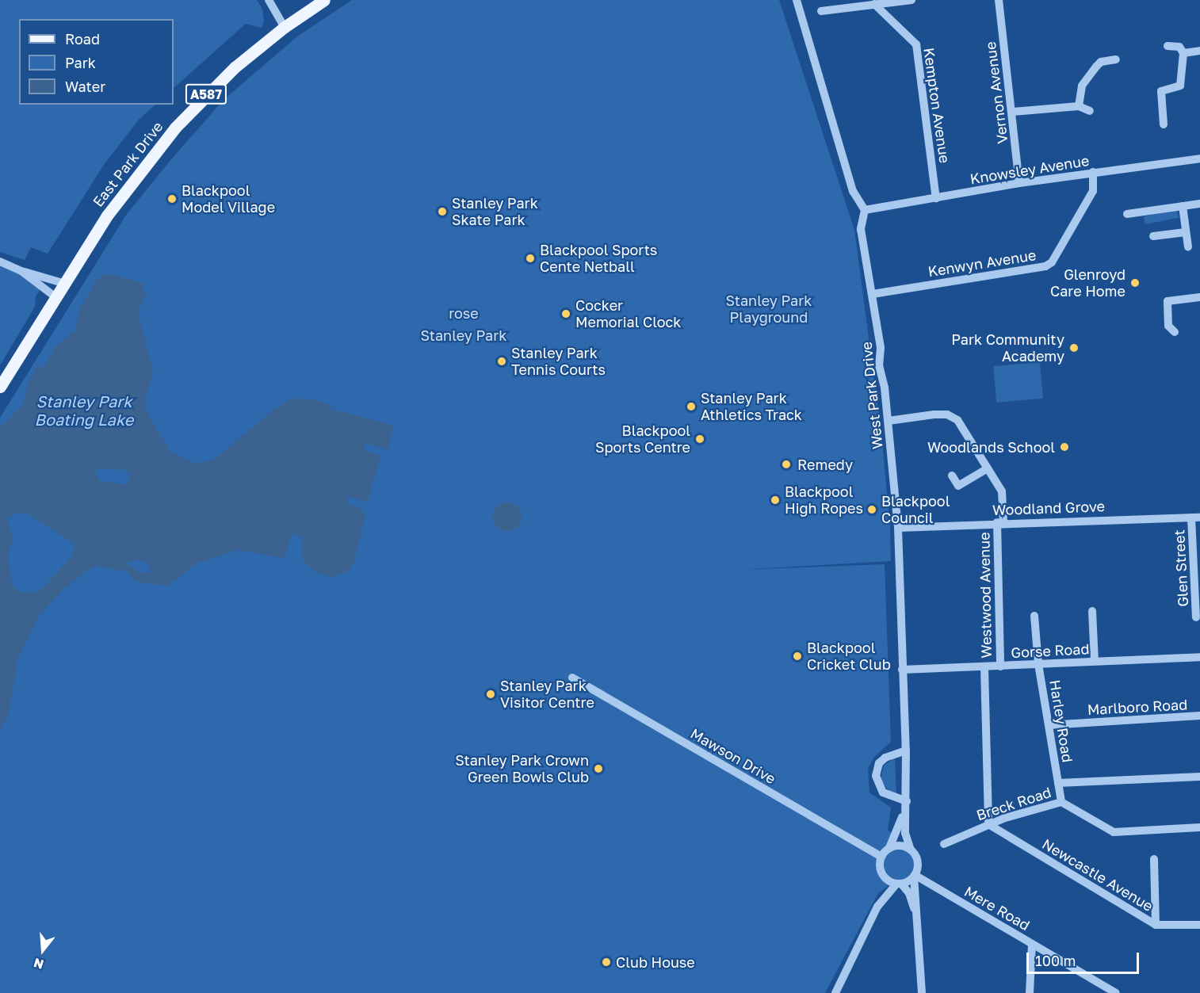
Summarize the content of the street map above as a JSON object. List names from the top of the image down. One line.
{"streets":{"main road":["A587","East Park Drive"],"street":["Vernon Avenue","Kempton Avenue","Knowsley Avenue","Kenwyn Avenue","West Park Drive","Woodland Grove","Glen Street","Westwood Avenue","Gorse Road","Marlboro Road","Harley Road","Mawson Drive","Breck Road","Newcastle Avenue","Mere Road"]},"crossings":[["Vernon Avenue","Knowsley Avenue"],["Kempton Avenue","Knowsley Avenue"],["Knowsley Avenue","Kenwyn Avenue"],["Knowsley Avenue","West Park Drive"],["Kenwyn Avenue","West Park Drive"],["West Park Drive","Woodland Grove"],["West Park Drive","Westwood Avenue"],["West Park Drive","Gorse Road"],["West Park Drive","Mawson Drive"],["West Park Drive","Mere Road"],["Woodland Grove","Glen Street"],["Woodland Grove","Westwood Avenue"],["Westwood Avenue","Gorse Road"],["Westwood Avenue","Breck Road"],["Westwood Avenue","Newcastle Avenue"],["Gorse Road","Harley Road"],["Marlboro Road","Harley Road"],["Harley Road","Breck Road"],["Mawson Drive","Mere Road"],["Breck Road","Newcastle Avenue"]],"water":["Stanley Park Boating Lake"],"parks":["Stanley Park Playground","rose","Stanley Park"],"places":["Blackpool Model Village","Stanley Park Skate Park","Blackpool Sports Cente Netball","Glenroyd Care Home","Cocker Memorial Clock","Park Community Academy","Stanley Park Tennis Courts","Stanley Park Athletics Track","Blackpool Sports Centre","Woodlands School","Remedy","Blackpool High Ropes","Blackpool Council","Blackpool Cricket Club","Stanley Park Visitor Centre","Stanley Park Crown Green Bowls Club","Club House"],"legend":["Road","Park","Water"],"scale_bar":"100 m","north":"bottom"}
